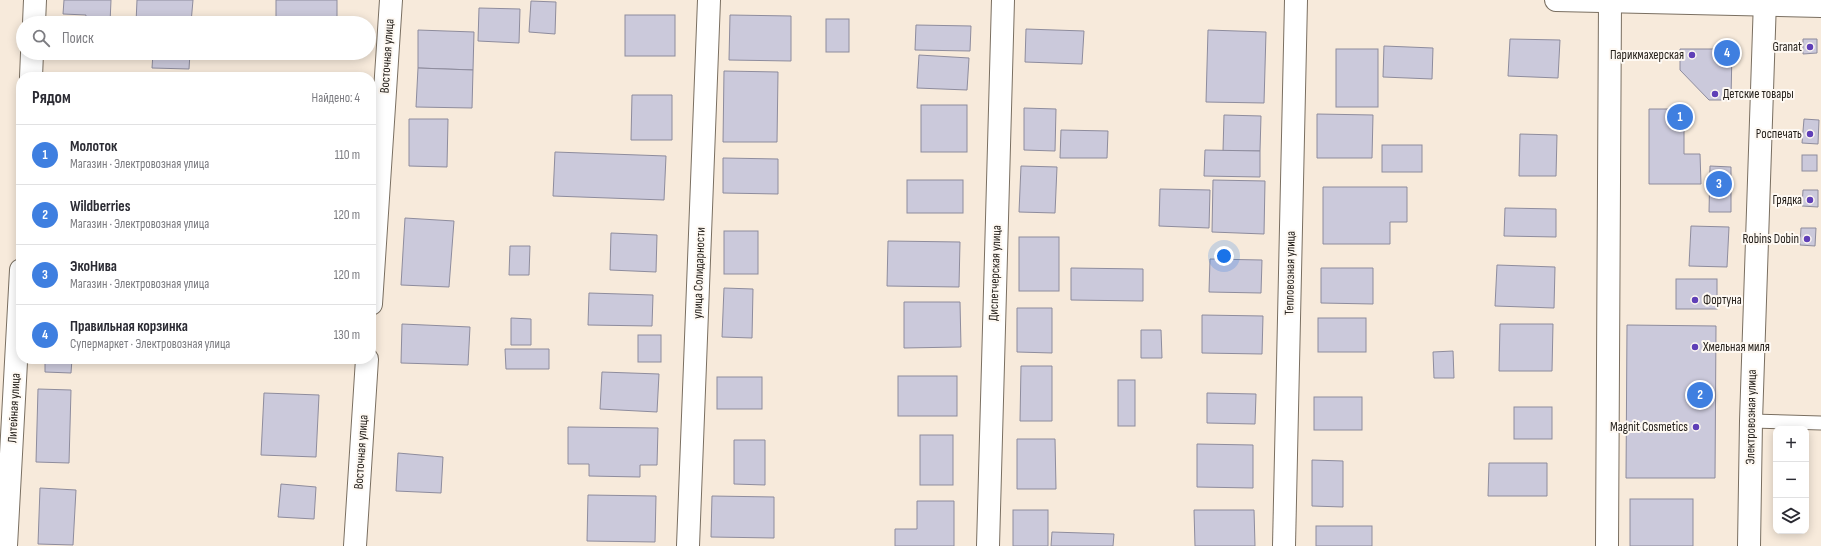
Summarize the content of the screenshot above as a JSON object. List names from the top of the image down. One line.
{"streets":{"street":["Восточная улица","улица Солидарности","Диспетчерская улица","Тепловозная улица","Литейная улица","Электровозная улица"]},"places":["Granat","Парикмахерская","Детские товары","Роспечать","Грядка","Robins Dobin","Фортуна","Хмельная миля","Magnit Cosmetics"],"page":{"search":"Поиск","pins":["4","1","3","2"],"heading":["Рядом","Найдено: 4"],"list":[{"mark":"1","name":"Молоток","note":"Магазин · Электровозная улица","value":"110 m"},{"mark":"2","name":"Wildberries","note":"Магазин · Электровозная улица","value":"120 m"},{"mark":"3","name":"ЭкоНива","note":"Магазин · Электровозная улица","value":"120 m"},{"mark":"4","name":"Правильная корзинка","note":"Супермаркет · Электровозная улица","value":"130 m"}],"map_buttons":["+","−"]}}
